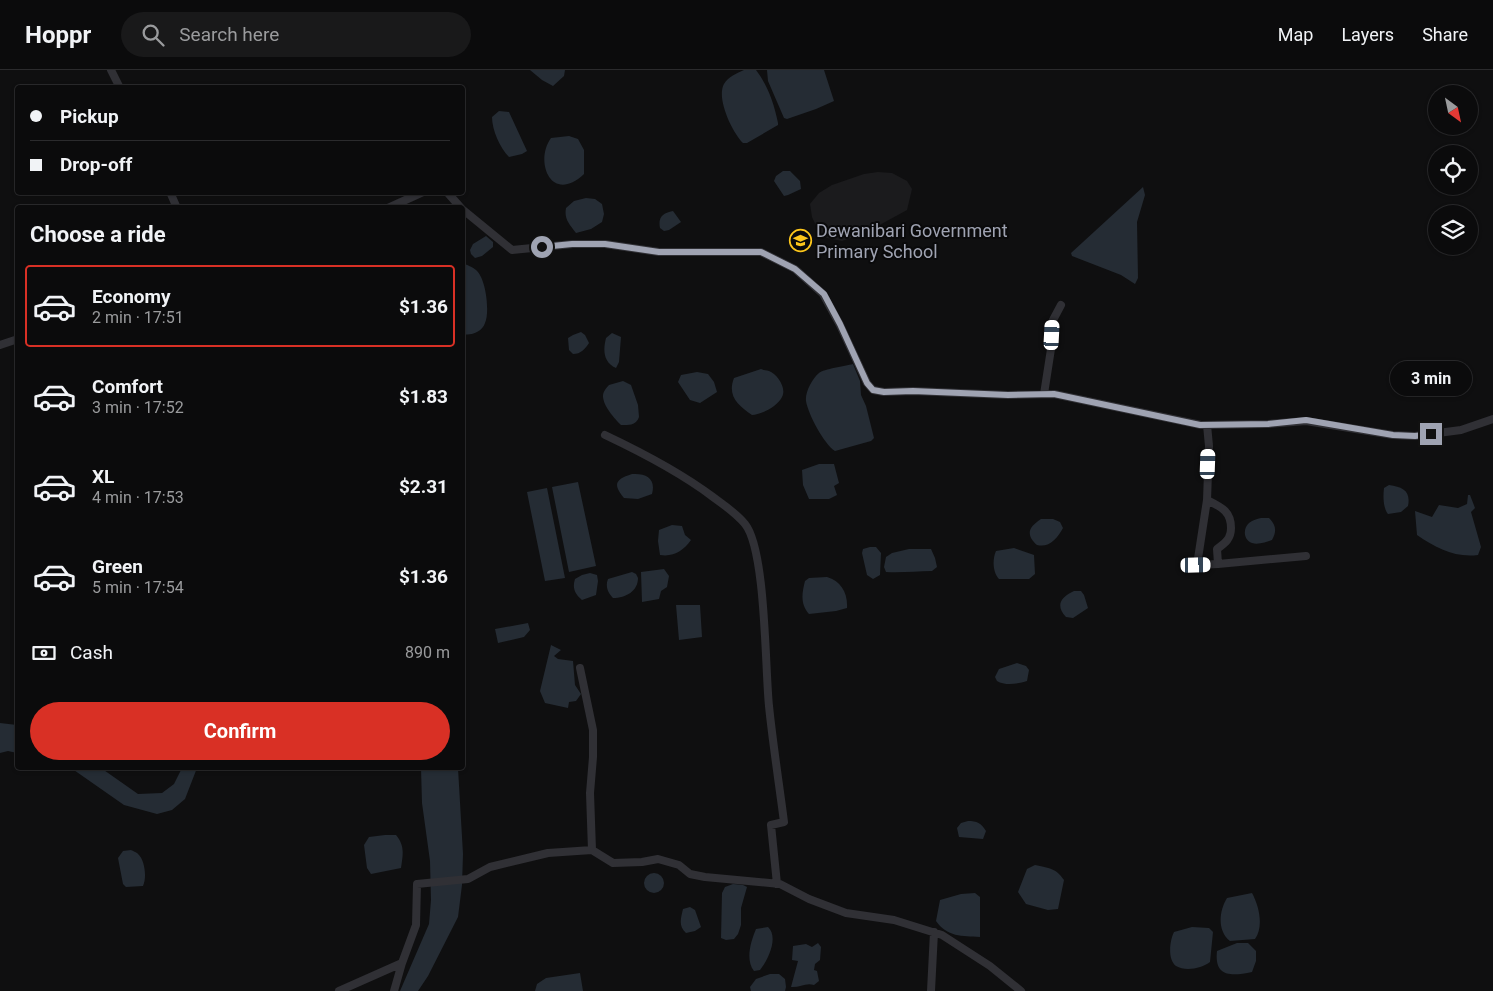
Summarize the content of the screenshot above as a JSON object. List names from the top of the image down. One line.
{"places":{"school or university":["Dewanibari Government Primary School"]},"north":"bottom right","page":{"header":"Hoppr","search":"Search here","nav":["Map","Layers","Share"],"banner":["Pickup","Drop-off"],"heading":"Choose a ride","list":[{"name":"Economy","note":"2 min · 17:51","value":"$1.36"},{"name":"Comfort","note":"3 min · 17:52","value":"$1.83"},{"name":"XL","note":"4 min · 17:53","value":"$2.31"},{"name":"Green","note":"5 min · 17:54","value":"$1.36"}],"bubble":"3 min","pay":["Cash","890 m"],"buttons":"Confirm"}}
